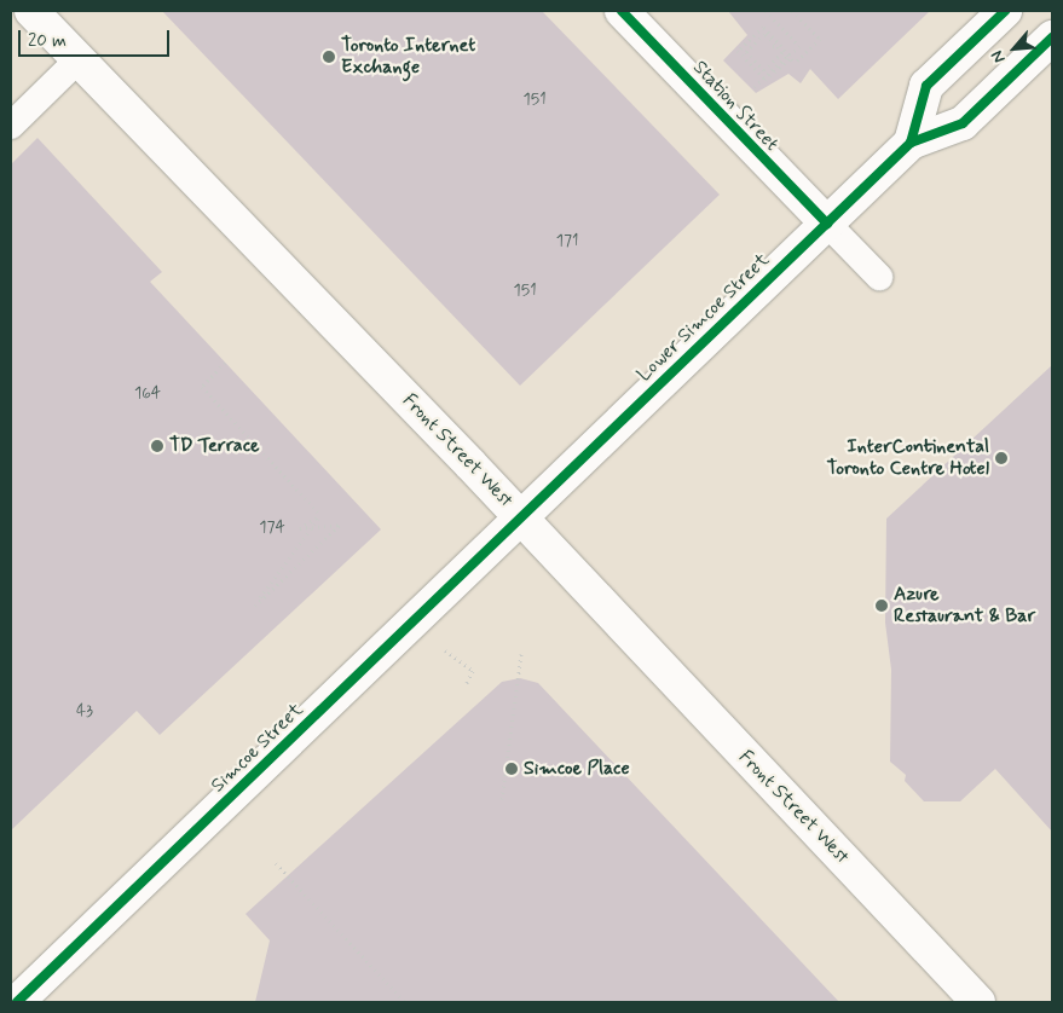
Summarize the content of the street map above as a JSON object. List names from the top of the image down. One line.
{"streets":{"street":["Station Street","Lower Simcoe Street","Front Street West","Simcoe Street"]},"crossings":[["Station Street","Lower Simcoe Street"],["Lower Simcoe Street","Front Street West"],["Lower Simcoe Street","Simcoe Street"],["Front Street West","Simcoe Street"]],"places":["Toronto Internet Exchange","TD Terrace","InterContinental Toronto Centre Hotel","Azure Restaurant & Bar","Simcoe Place"],"house_numbers":["151","171","151","164","174","43"],"scale_bar":"20 m","north":"bottom left"}
